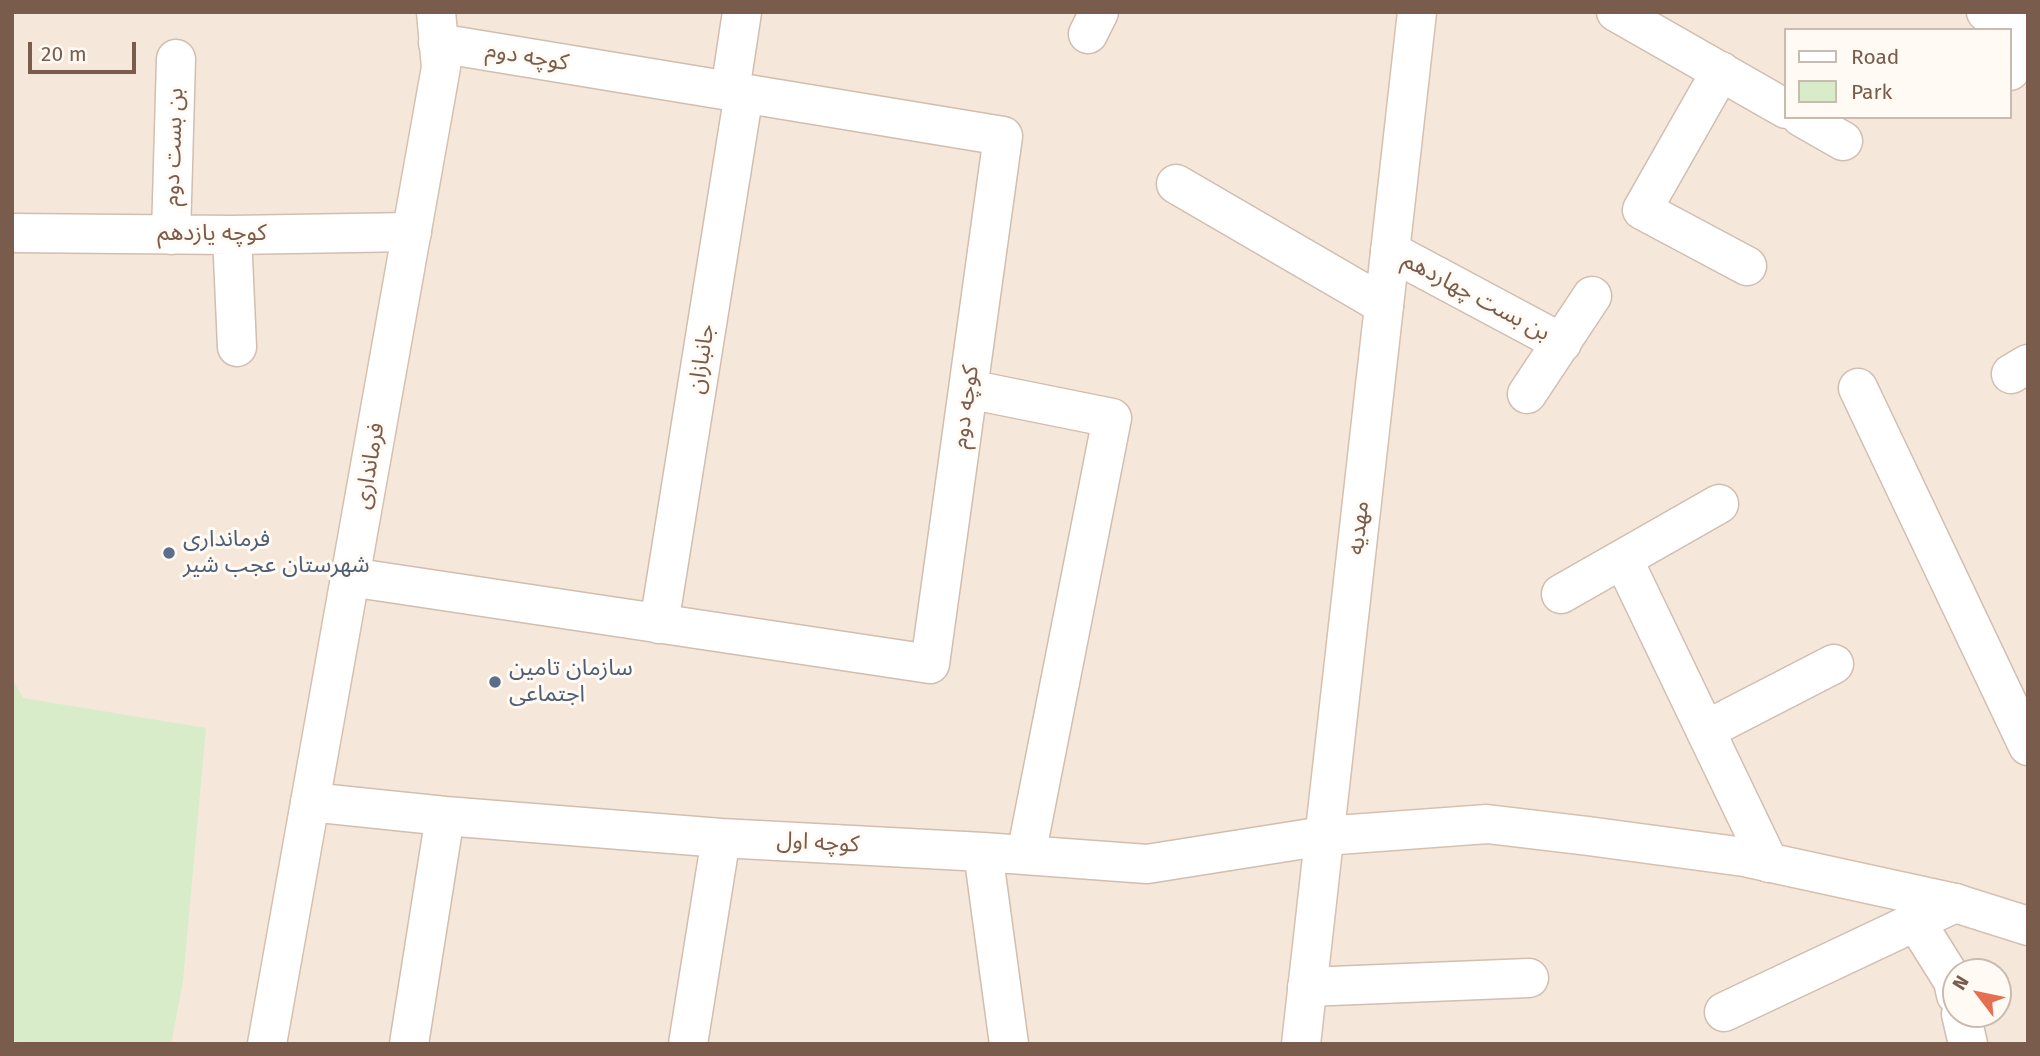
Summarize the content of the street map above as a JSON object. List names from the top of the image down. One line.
{"streets":{"street":["کوچه دوم","بن بست دوم","کوچه یازدهم","بن بست چهاردهم","جانبازان","فرمانداری","مهدیه","کوچه اول"]},"crossings":[["کوچه دوم","جانبازان"],["کوچه دوم","فرمانداری"],["بن بست دوم","کوچه یازدهم"],["کوچه یازدهم","فرمانداری"],["بن بست چهاردهم","مهدیه"],["فرمانداری","کوچه اول"],["مهدیه","کوچه اول"]],"places":["فرمانداری شهرستان عجب شیر","سازمان تامین اجتماعی"],"legend":["Road","Park"],"scale_bar":"20 m","north":"top left"}
